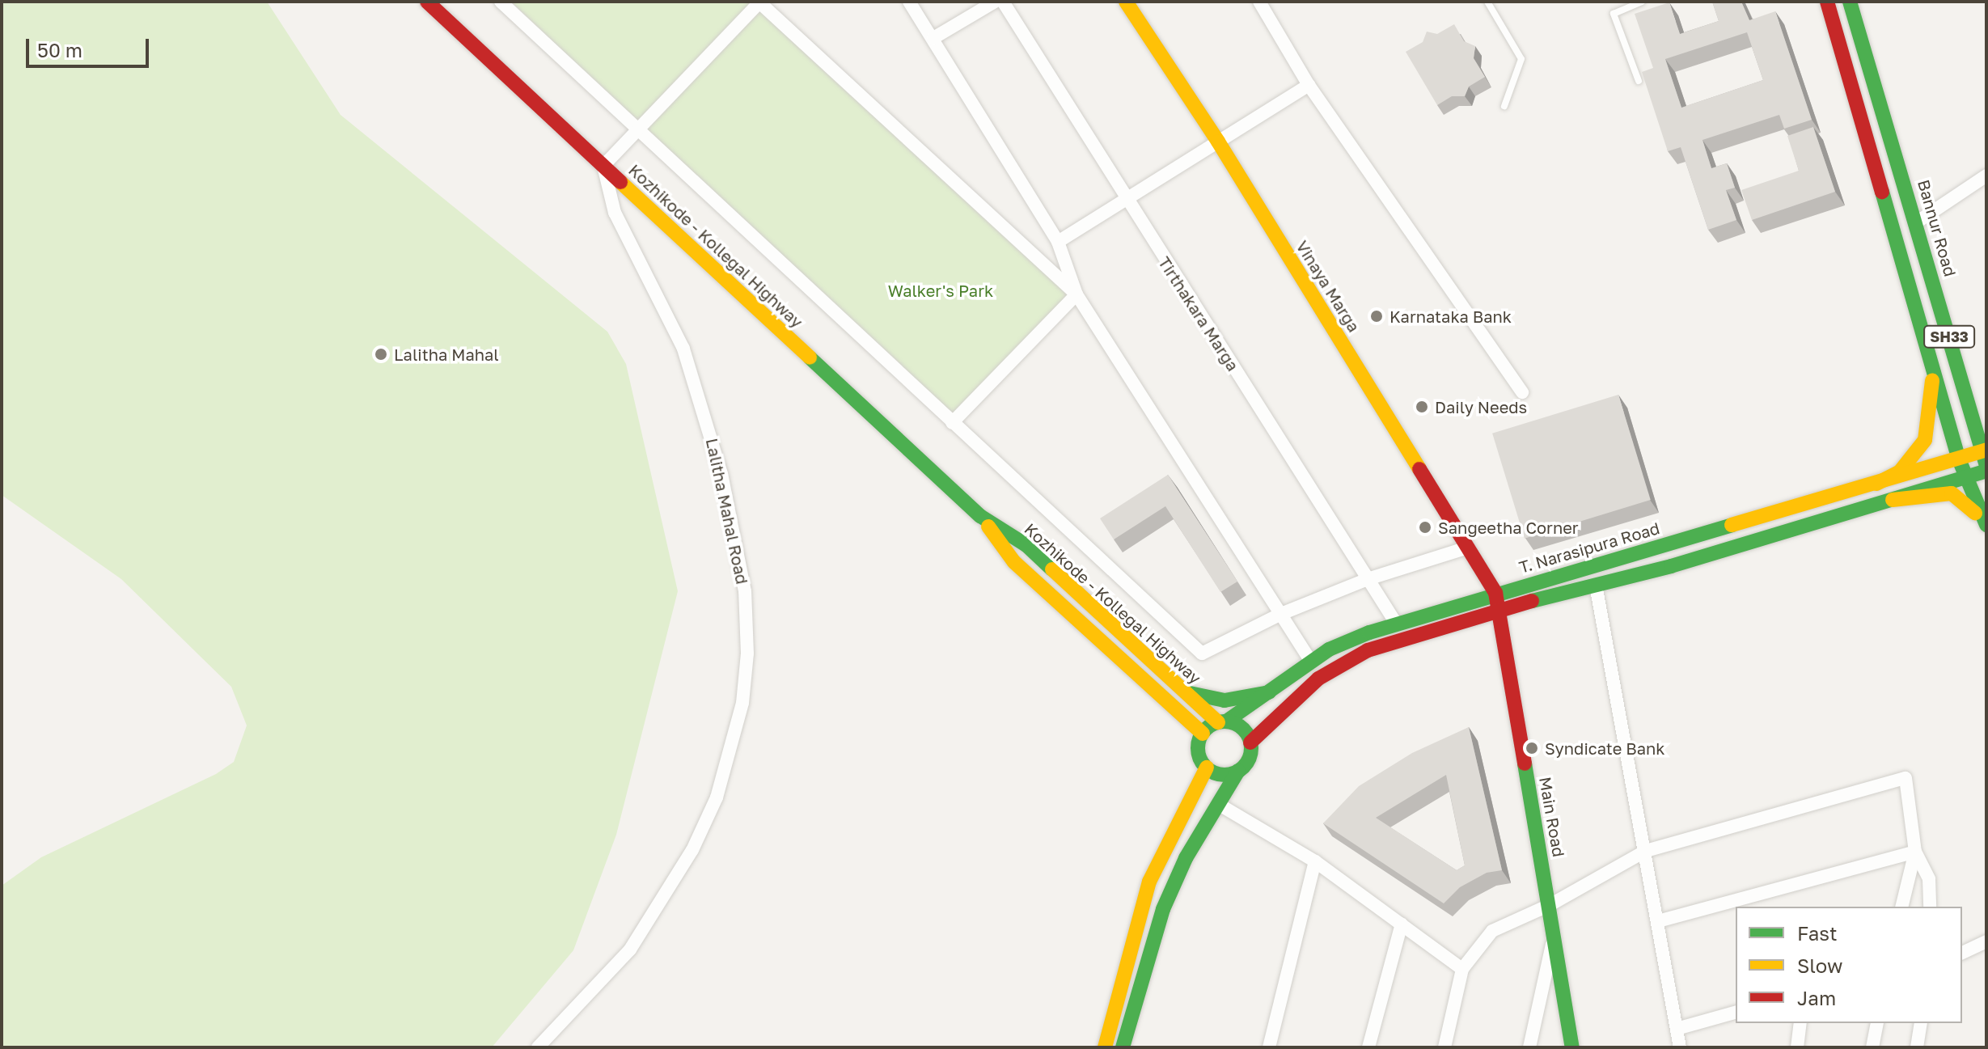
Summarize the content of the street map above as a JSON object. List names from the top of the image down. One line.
{"streets":{"main road":["Bannur Road","Kozhikode - Kollegal Highway","Vinaya Marga","SH33","T. Narasipura Road","Main Road"],"street":["Tirthakara Marga","Lalitha Mahal Road"]},"crossings":[["Bannur Road","T. Narasipura Road"],["Kozhikode - Kollegal Highway","Lalitha Mahal Road"],["Kozhikode - Kollegal Highway","T. Narasipura Road"],["Vinaya Marga","T. Narasipura Road"],["Vinaya Marga","Main Road"],["Tirthakara Marga","T. Narasipura Road"],["T. Narasipura Road","Main Road"]],"parks":["Walker's Park"],"places":["Karnataka Bank","Lalitha Mahal","Daily Needs","Sangeetha Corner","Syndicate Bank"],"legend":["Fast","Slow","Jam"],"scale_bar":"50 m"}
